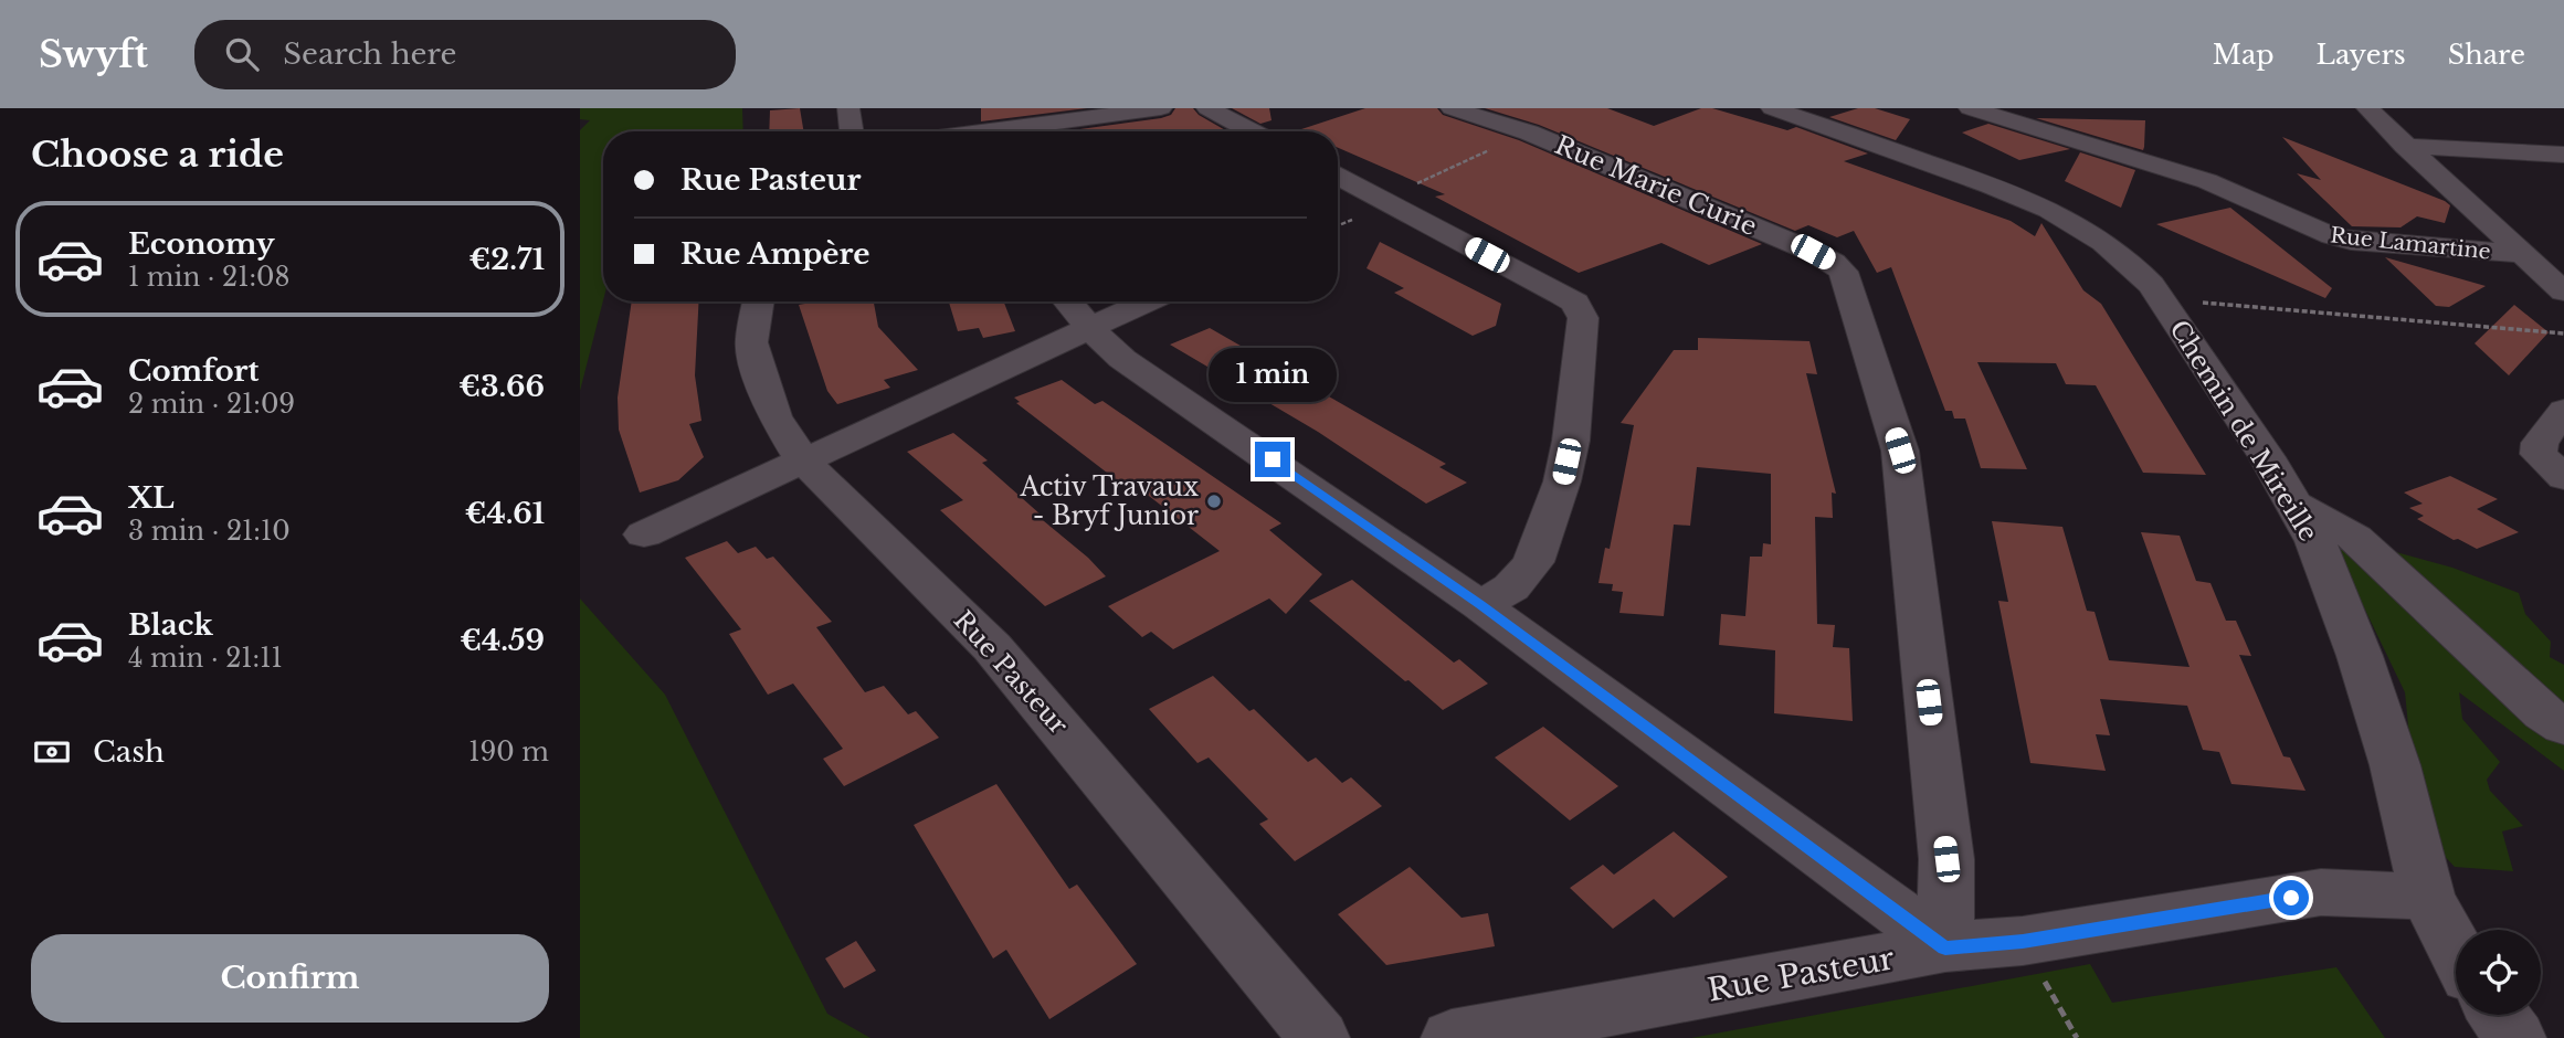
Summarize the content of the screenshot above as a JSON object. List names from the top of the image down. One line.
{"streets":{"street":["Rue Marie Curie","Rue Lamartine","Chemin de Mireille","Rue Pasteur"]},"crossings":[["Rue Marie Curie","Rue Pasteur"],["Chemin de Mireille","Rue Pasteur"]],"places":["Activ Travaux - Bryf Junior"],"page":{"header":"Swyft","search":"Search here","nav":["Map","Layers","Share"],"heading":"Choose a ride","banner":["Rue Pasteur","Rue Ampère"],"list":[{"name":"Economy","note":"1 min · 21:08","value":"€2.71"},{"name":"Comfort","note":"2 min · 21:09","value":"€3.66"},{"name":"XL","note":"3 min · 21:10","value":"€4.61"},{"name":"Black","note":"4 min · 21:11","value":"€4.59"}],"bubble":"1 min","pay":["Cash","190 m"],"buttons":"Confirm"}}
